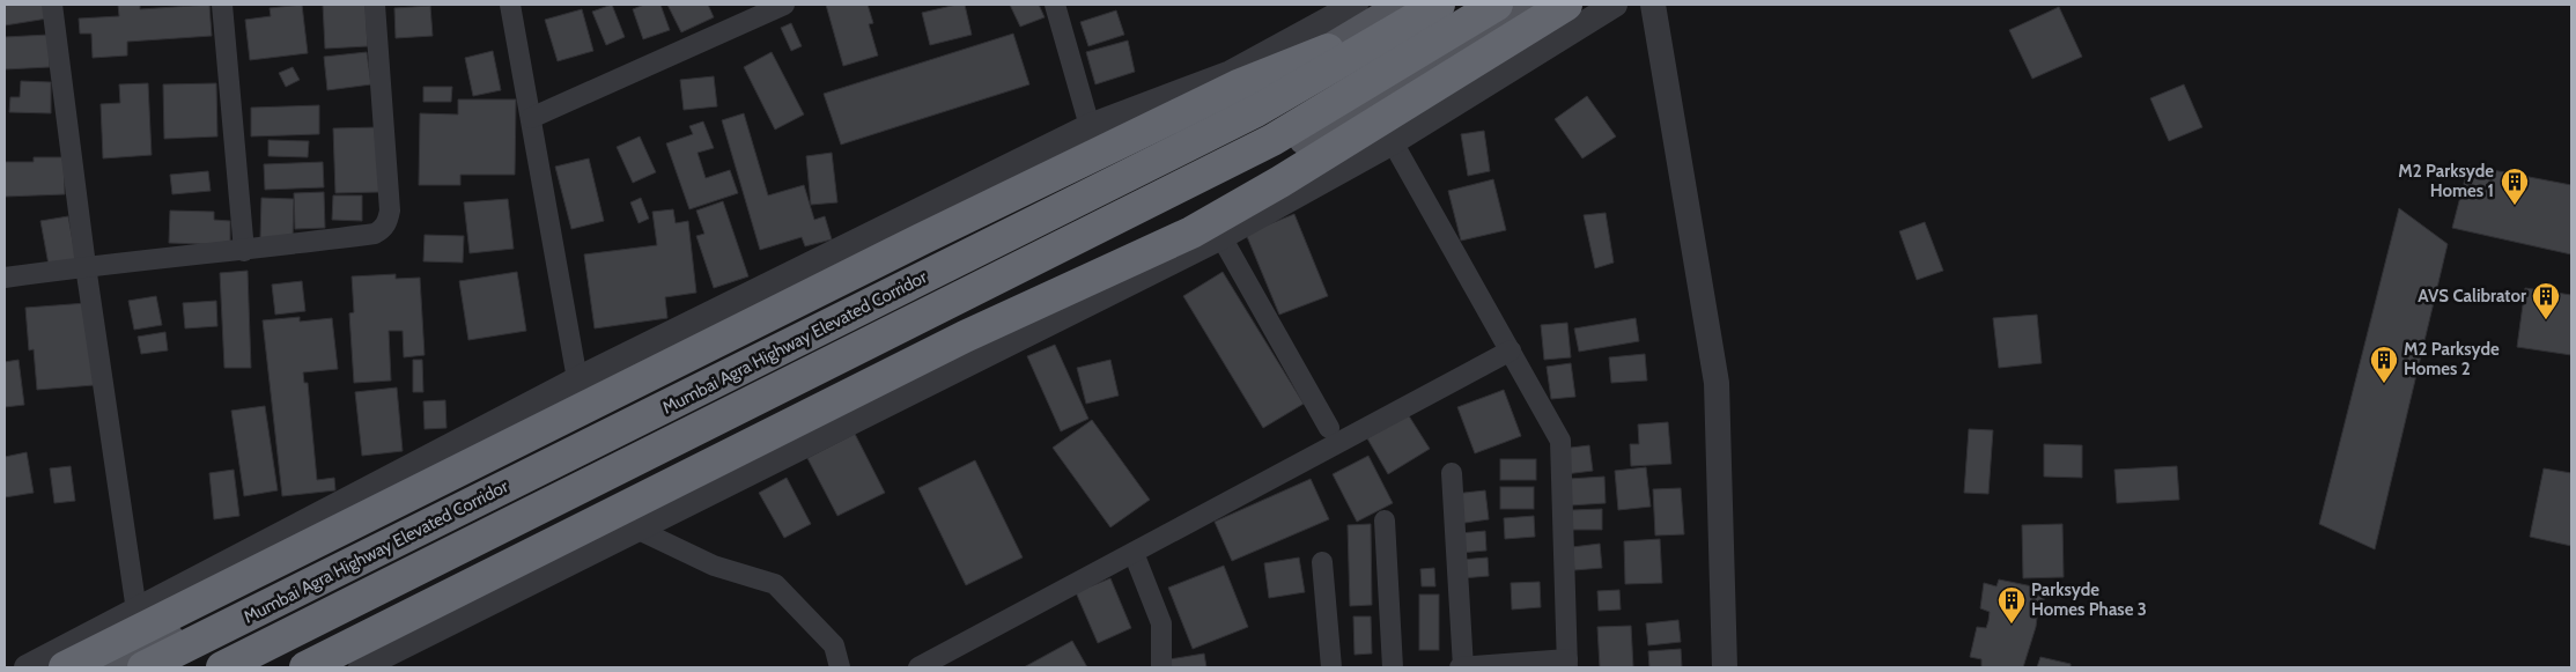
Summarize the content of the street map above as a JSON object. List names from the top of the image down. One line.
{"streets":{"highway":["Mumbai Agra Highway Elevated Corridor"]},"places":{"building":["M2 Parksyde Homes 1","AVS Calibrator","M2 Parksyde Homes 2","Parksyde Homes Phase 3"]}}
